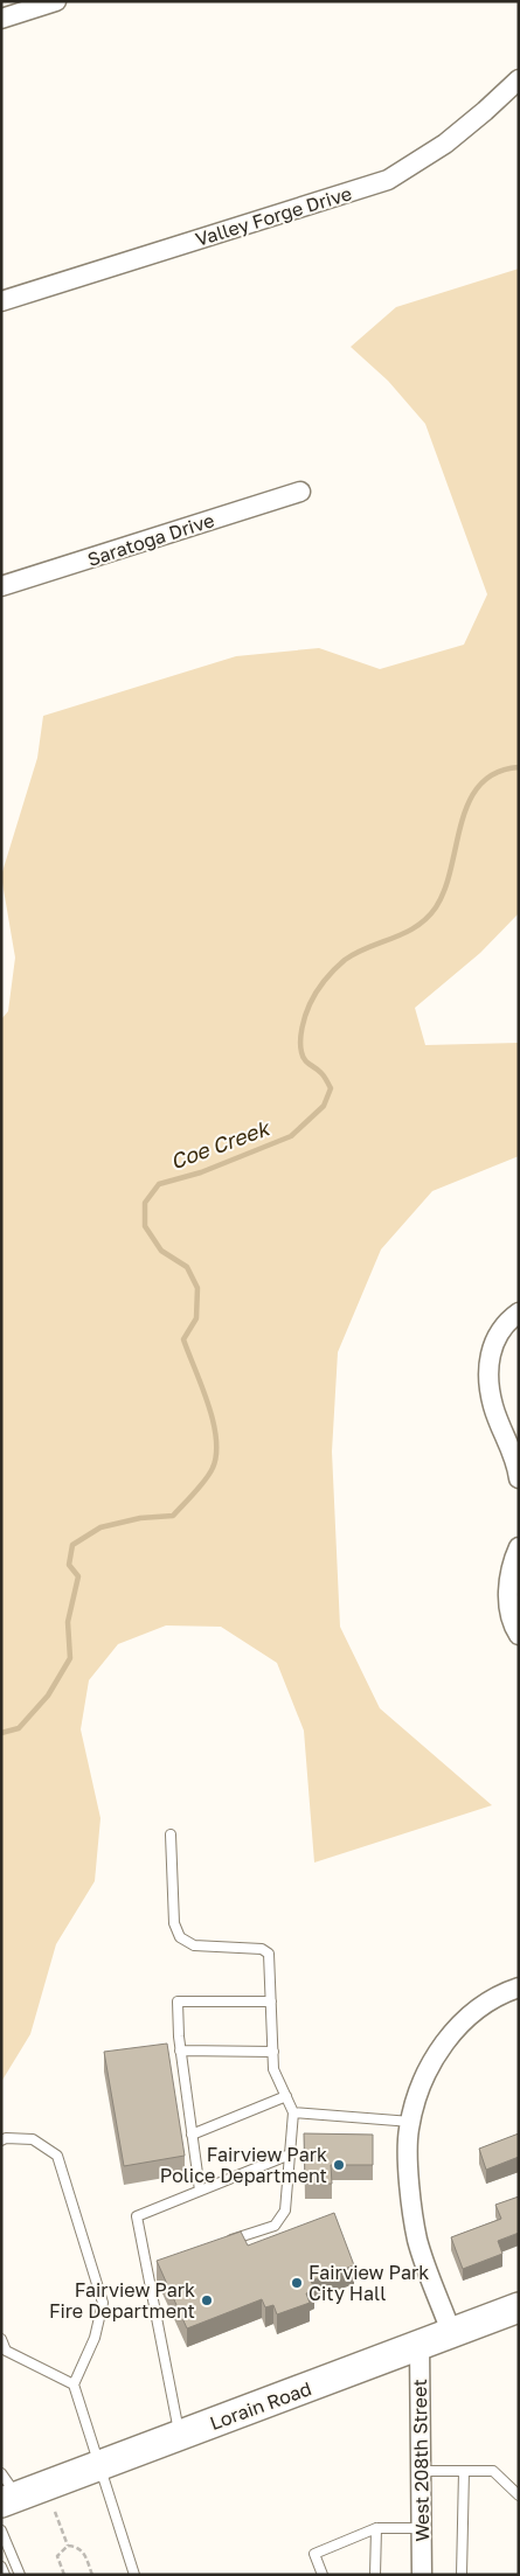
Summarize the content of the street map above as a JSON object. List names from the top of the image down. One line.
{"streets":{"main road":["Lorain Road"],"street":["Valley Forge Drive","Saratoga Drive","West 208th Street"]},"crossings":[["Lorain Road","West 208th Street"]],"water":["Coe Creek"],"places":["Fairview Park Police Department","Fairview Park City Hall","Fairview Park Fire Department"]}
